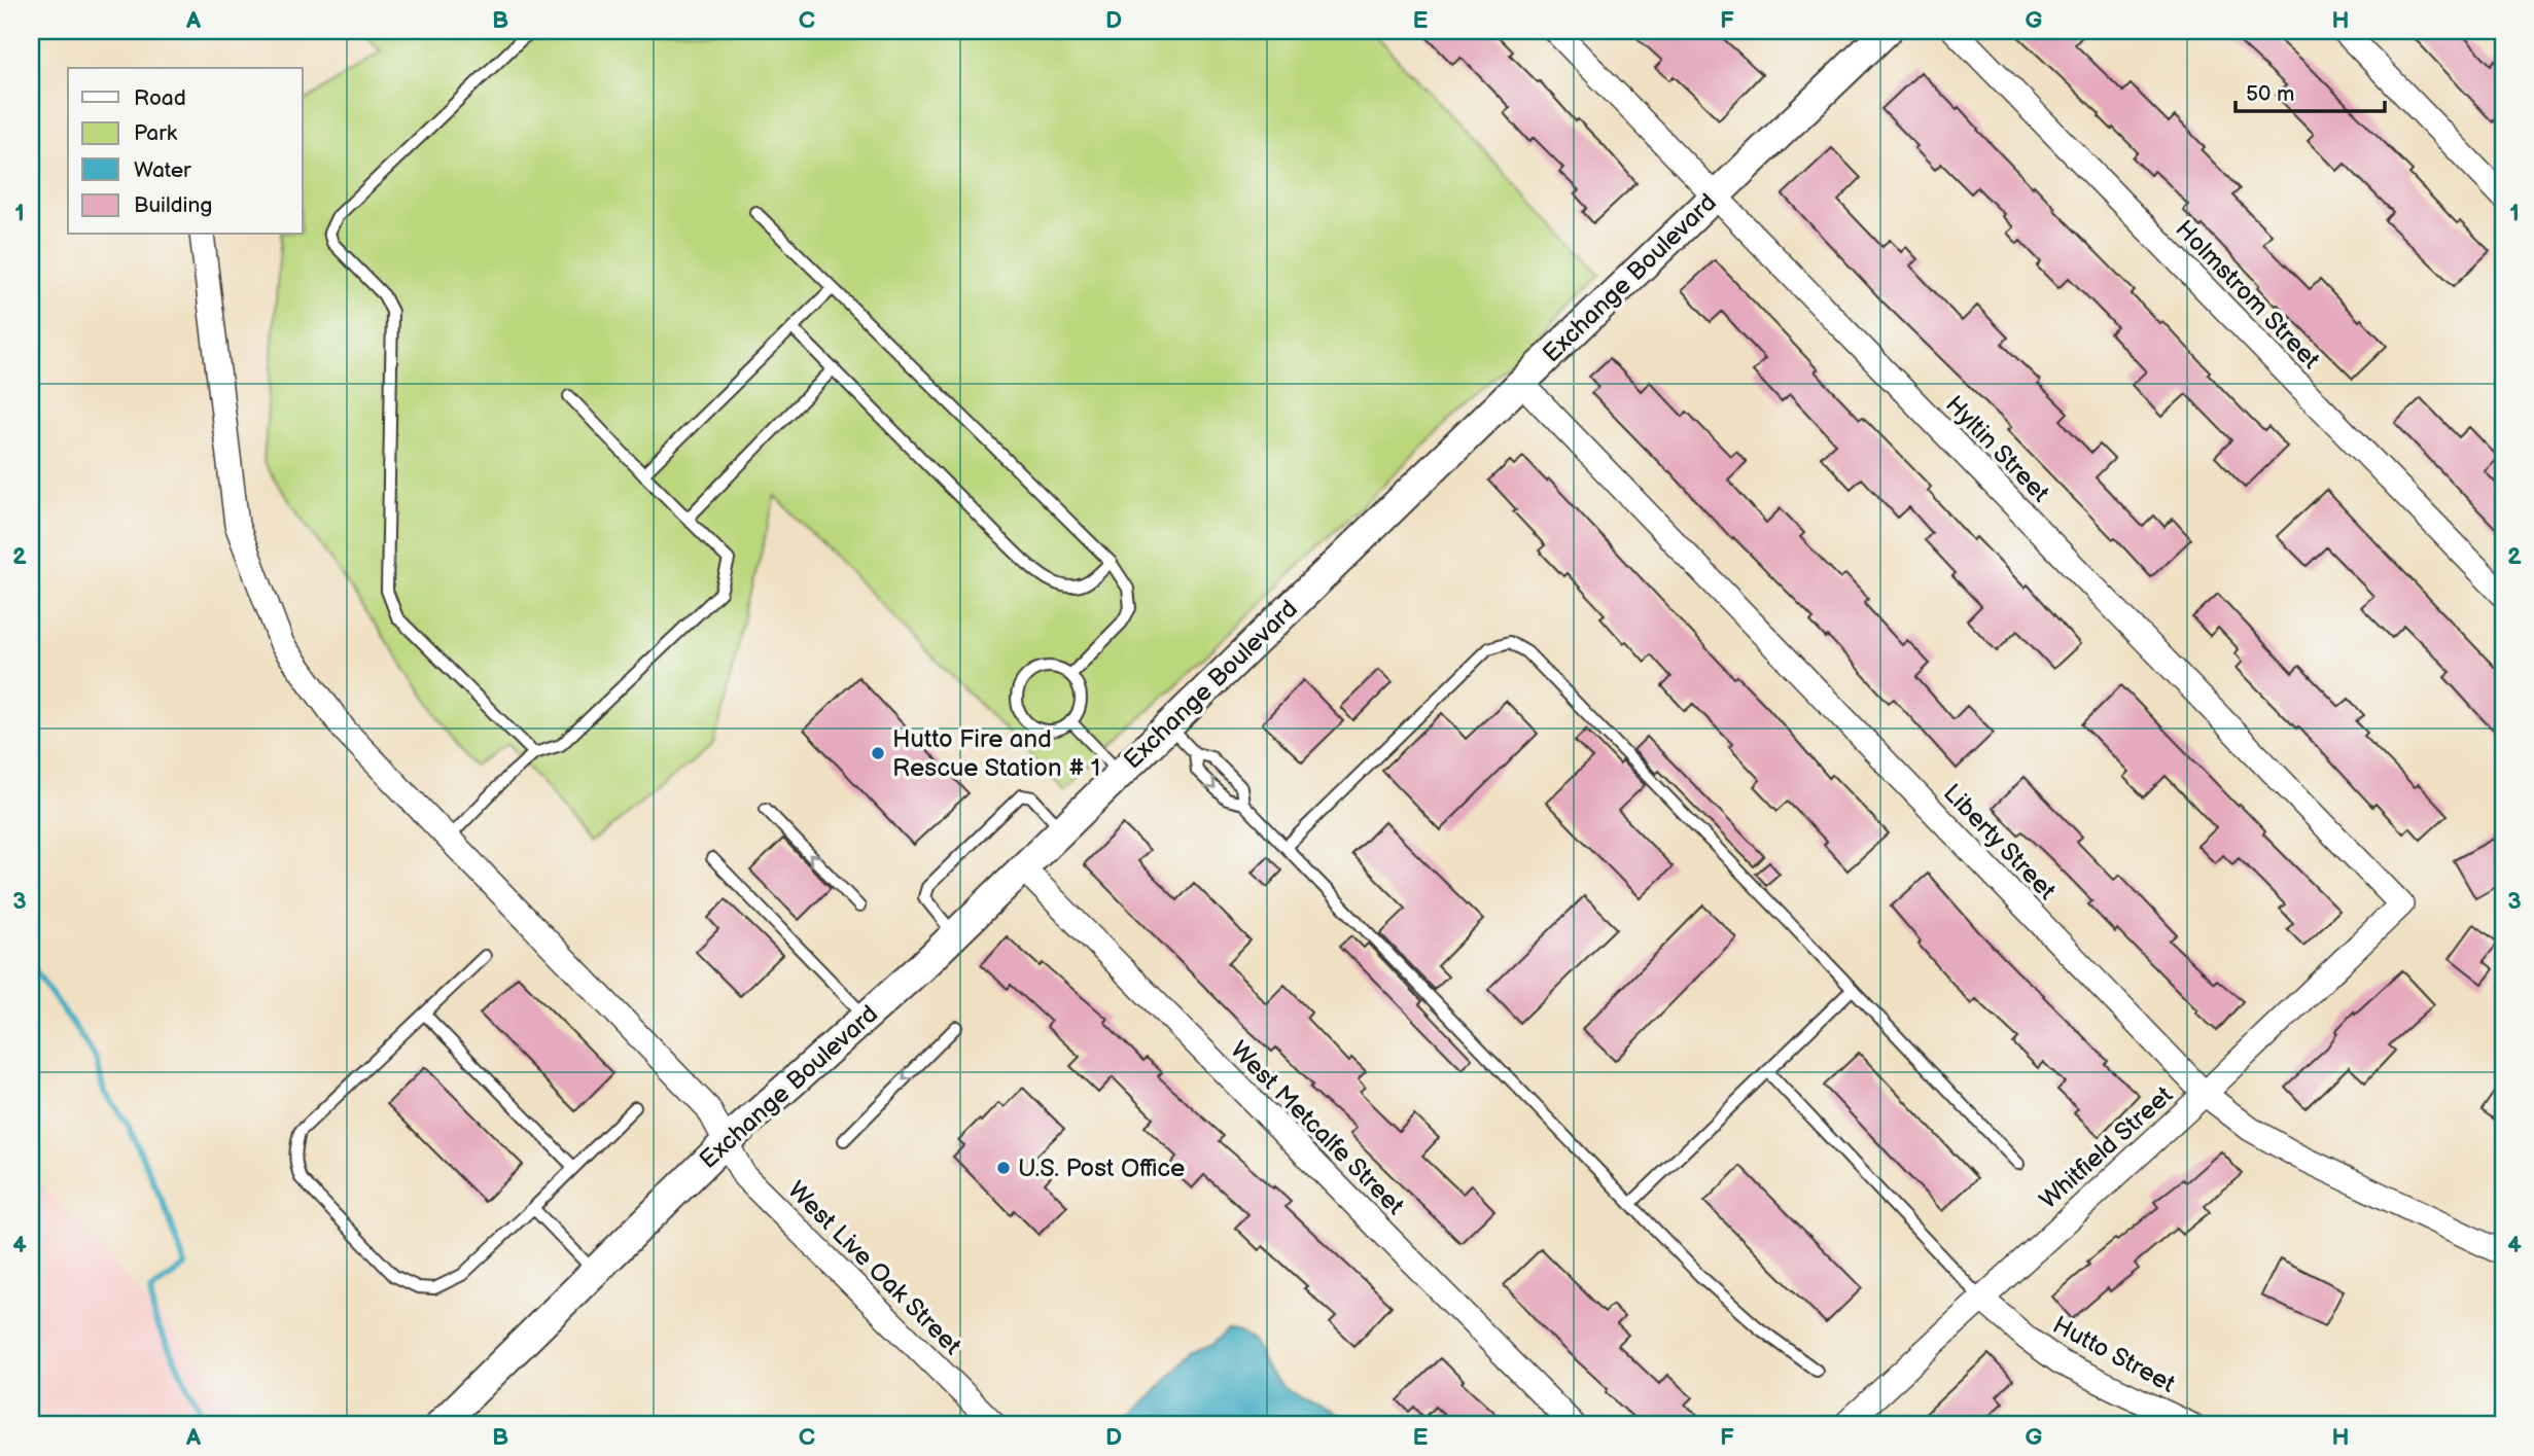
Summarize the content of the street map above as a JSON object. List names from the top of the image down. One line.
{"streets":{"street":["Exchange Boulevard","Holmstrom Street","Hyltin Street","Liberty Street","West Metcalfe Street","Whitfield Street","West Live Oak Street","Hutto Street"]},"crossings":[["Exchange Boulevard","Hyltin Street"],["Exchange Boulevard","Liberty Street"],["Exchange Boulevard","West Metcalfe Street"],["Exchange Boulevard","West Live Oak Street"],["Hyltin Street","Whitfield Street"],["Liberty Street","Whitfield Street"],["Whitfield Street","Hutto Street"]],"places":["Hutto Fire and Rescue Station # 1","U.S. Post Office"],"legend":["Road","Park","Water","Building"],"scale_bar":"50 m","grid":{"columns":["A","B","C","D","E","F","G","H"],"rows":["1","2","3","4"]}}
